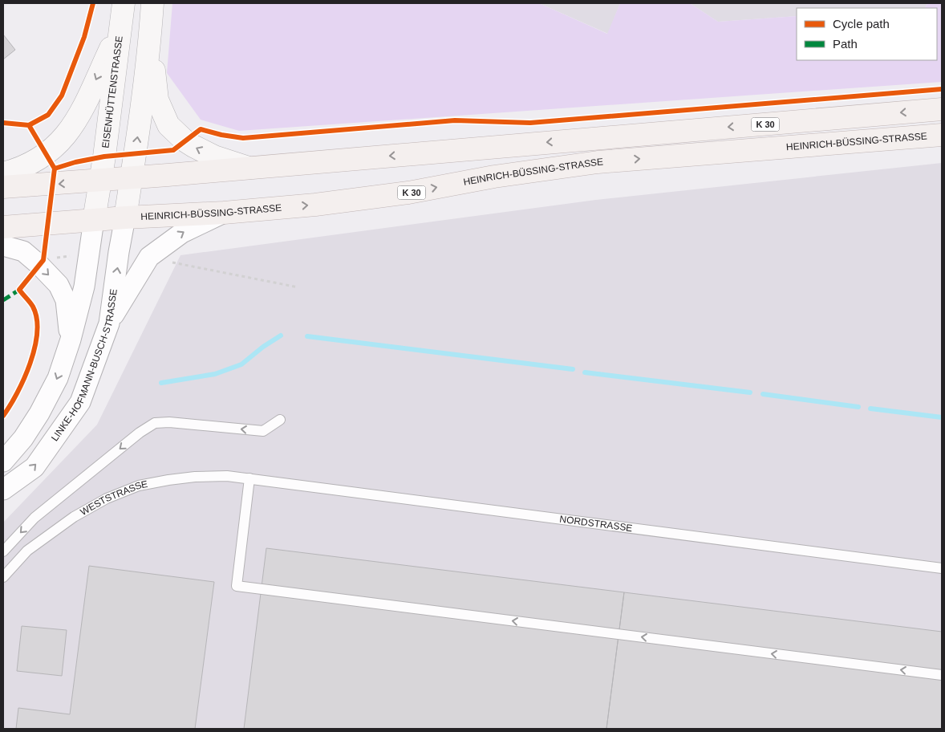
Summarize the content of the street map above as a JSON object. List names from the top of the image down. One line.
{"streets":{"main road":["K 30","HEINRICH-BÜSSING-STRASSE"],"street":["EISENHÜTTENSTRASSE","LINKE-HOFMANN-BUSCH-STRASSE"],"lane":["WESTSTRASSE","NORDSTRASSE"]},"crossings":[["EISENHÜTTENSTRASSE","K 30"],["EISENHÜTTENSTRASSE","LINKE-HOFMANN-BUSCH-STRASSE"],["K 30","HEINRICH-BÜSSING-STRASSE"],["K 30","LINKE-HOFMANN-BUSCH-STRASSE"],["HEINRICH-BÜSSING-STRASSE","LINKE-HOFMANN-BUSCH-STRASSE"],["WESTSTRASSE","NORDSTRASSE"]],"legend":["Cycle path","Path"]}
